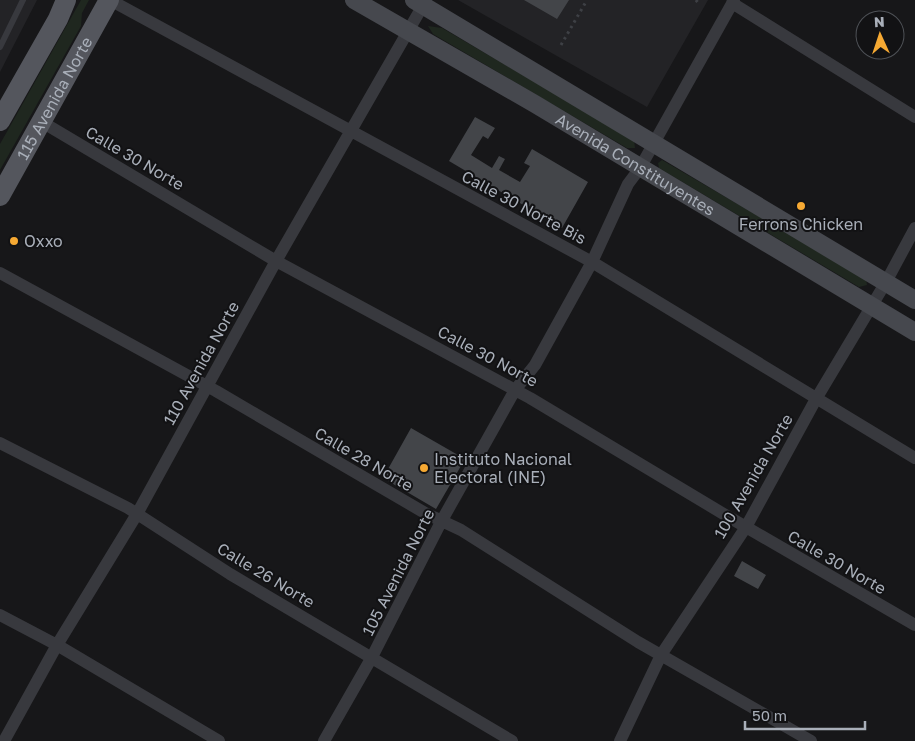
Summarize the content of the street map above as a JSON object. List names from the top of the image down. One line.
{"streets":{"main road":["115 Avenida Norte","Avenida Constituyentes"],"street":["Calle 30 Norte","Calle 30 Norte Bis","110 Avenida Norte","Calle 28 Norte","100 Avenida Norte","105 Avenida Norte","Calle 26 Norte"]},"crossings":[["115 Avenida Norte","Calle 30 Norte"],["115 Avenida Norte","Calle 30 Norte Bis"],["Calle 30 Norte","110 Avenida Norte"],["Calle 30 Norte","100 Avenida Norte"],["Calle 30 Norte","105 Avenida Norte"],["Avenida Constituyentes","110 Avenida Norte"],["Avenida Constituyentes","100 Avenida Norte"],["Avenida Constituyentes","105 Avenida Norte"],["Calle 30 Norte Bis","110 Avenida Norte"],["Calle 30 Norte Bis","100 Avenida Norte"],["Calle 30 Norte Bis","105 Avenida Norte"],["110 Avenida Norte","Calle 28 Norte"],["110 Avenida Norte","Calle 26 Norte"],["Calle 28 Norte","100 Avenida Norte"],["Calle 28 Norte","105 Avenida Norte"],["105 Avenida Norte","Calle 26 Norte"]],"places":["Ferrons Chicken","Oxxo","Instituto Nacional Electoral (INE)"],"scale_bar":"50 m","north":"top"}
